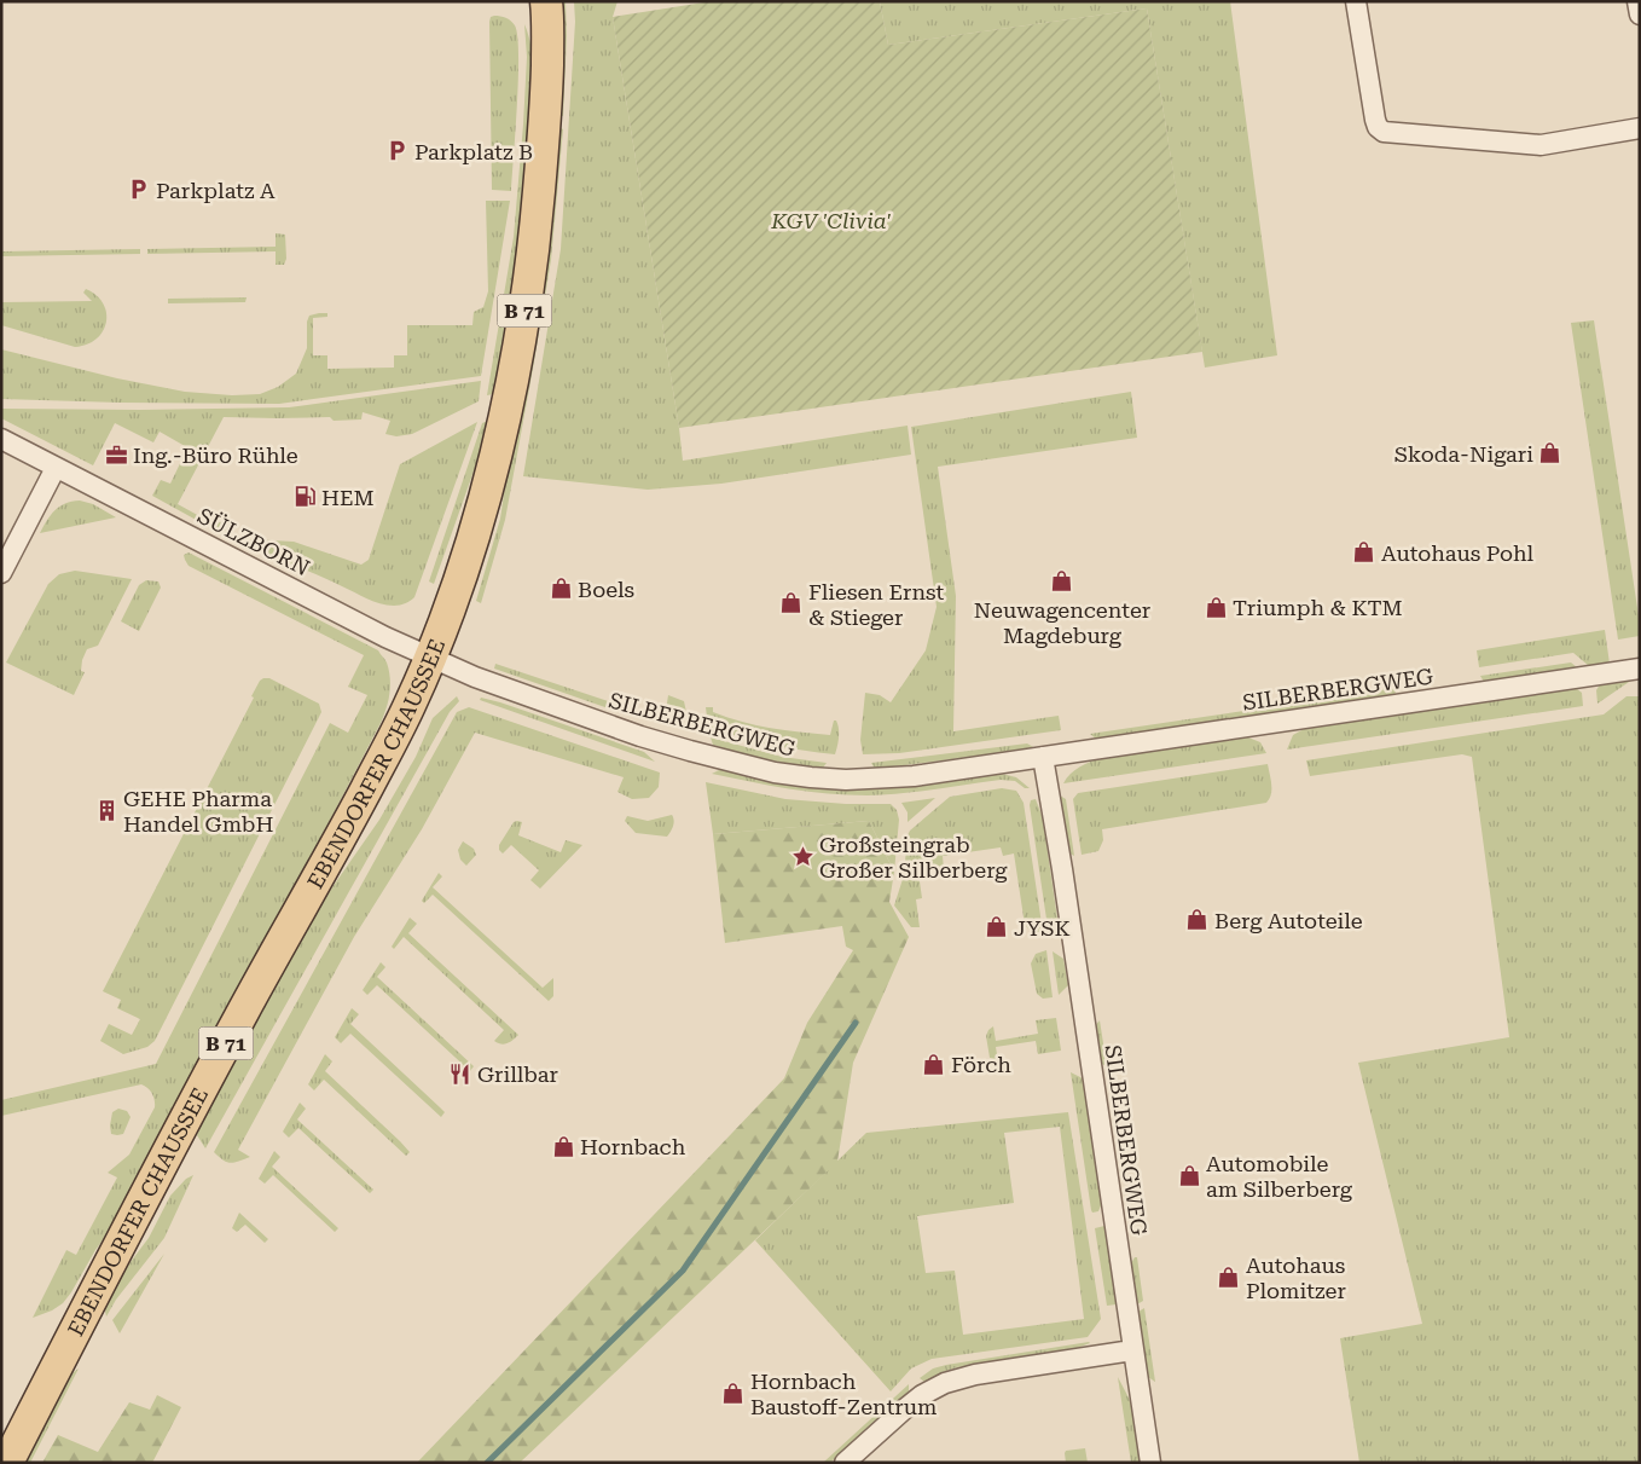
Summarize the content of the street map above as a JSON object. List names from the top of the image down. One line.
{"streets":{"main road":["B 71","EBENDORFER CHAUSSEE"],"street":["SÜLZBORN","SILBERBERGWEG"]},"crossings":[["SÜLZBORN","SILBERBERGWEG"],["SÜLZBORN","EBENDORFER CHAUSSEE"],["SILBERBERGWEG","EBENDORFER CHAUSSEE"]],"parks":["KGV 'Clivia'"],"places":{"parking":["Parkplatz B","Parkplatz A"],"shop":["Skoda-Nigari","Autohaus Pohl","Neuwagencenter Magdeburg","Boels","Fliesen Ernst & Stieger","Triumph & KTM","Berg Autoteile","JYSK","Förch","Hornbach","Automobile am Silberberg","Autohaus Plomitzer","Hornbach Baustoff-Zentrum"],"office":["Ing.-Büro Rühle"],"fuel station":["HEM"],"building":["GEHE Pharma Handel GmbH"],"place":["Großsteingrab Großer Silberberg"],"restaurant":["Grillbar"]}}
